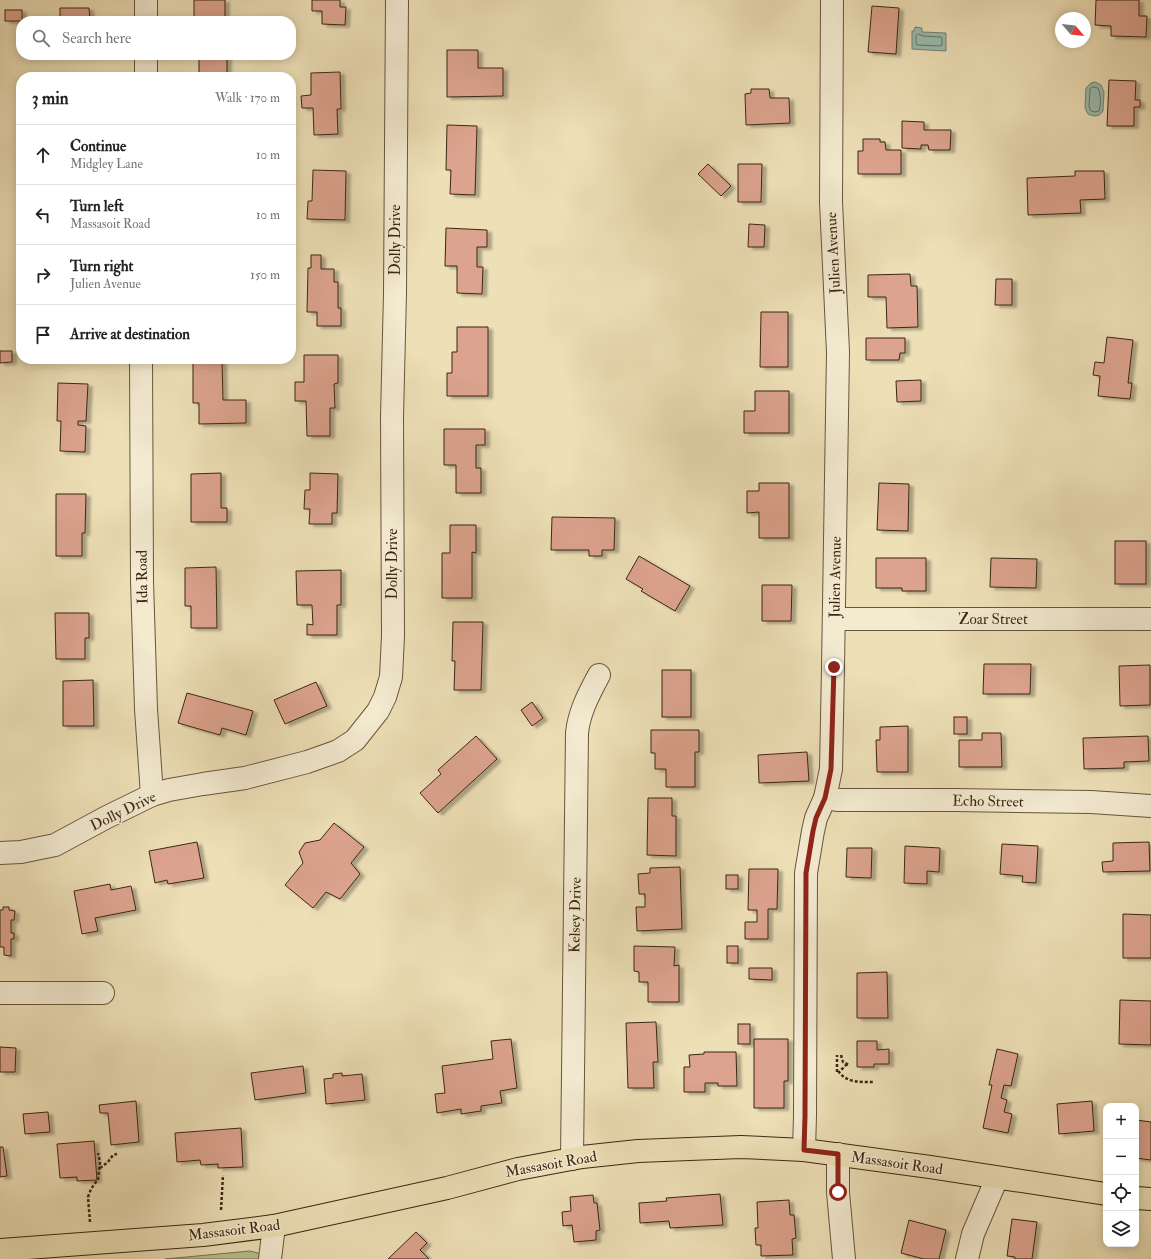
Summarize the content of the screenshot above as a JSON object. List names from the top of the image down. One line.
{"streets":{"main road":["Massasoit Road"],"street":["Dolly Drive","Julien Avenue","Ida Road","Zoar Street","Echo Street","Kelsey Drive"]},"crossings":[["Dolly Drive","Ida Road"],["Julien Avenue","Zoar Street"],["Julien Avenue","Echo Street"],["Julien Avenue","Massasoit Road"],["Kelsey Drive","Massasoit Road"]],"north":"bottom right","page":{"search":"Search here","heading":["3 min","Walk · 170 m"],"list":[["Continue","Midgley Lane","10 m"],["Turn left","Massasoit Road","10 m"],["Turn right","Julien Avenue","150 m"],"Arrive at destination"],"map_buttons":["+","−"]}}
